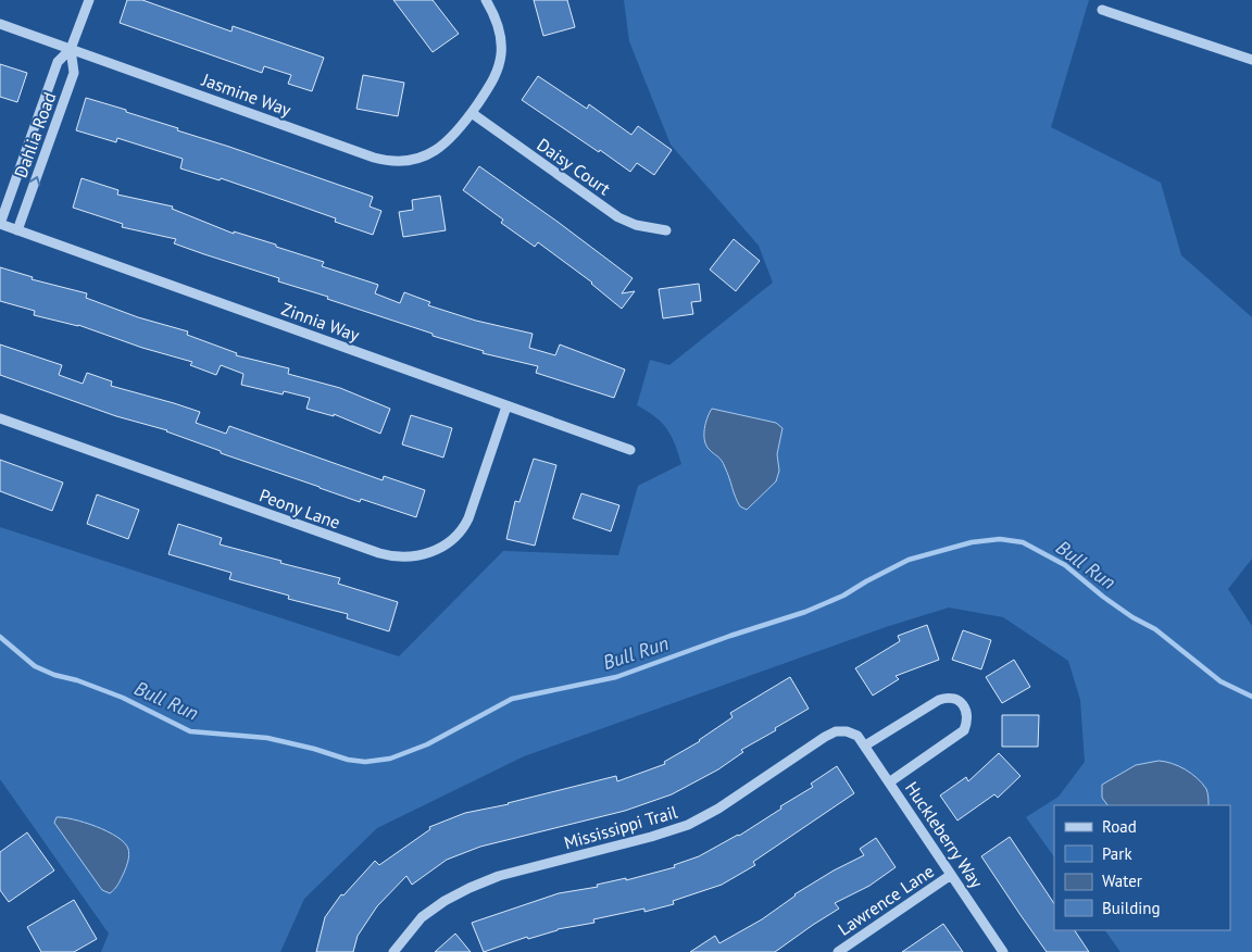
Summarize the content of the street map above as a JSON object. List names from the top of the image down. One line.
{"streets":{"street":["Jasmine Way","Dahlia Road","Daisy Court","Zinnia Way","Peony Lane","Mississippi Trail","Huckleberry Way","Lawrence Lane"]},"crossings":[["Jasmine Way","Dahlia Road"],["Jasmine Way","Daisy Court"],["Dahlia Road","Zinnia Way"],["Zinnia Way","Peony Lane"],["Mississippi Trail","Huckleberry Way"],["Huckleberry Way","Lawrence Lane"]],"water":["Bull Run"],"legend":["Road","Park","Water","Building"]}
